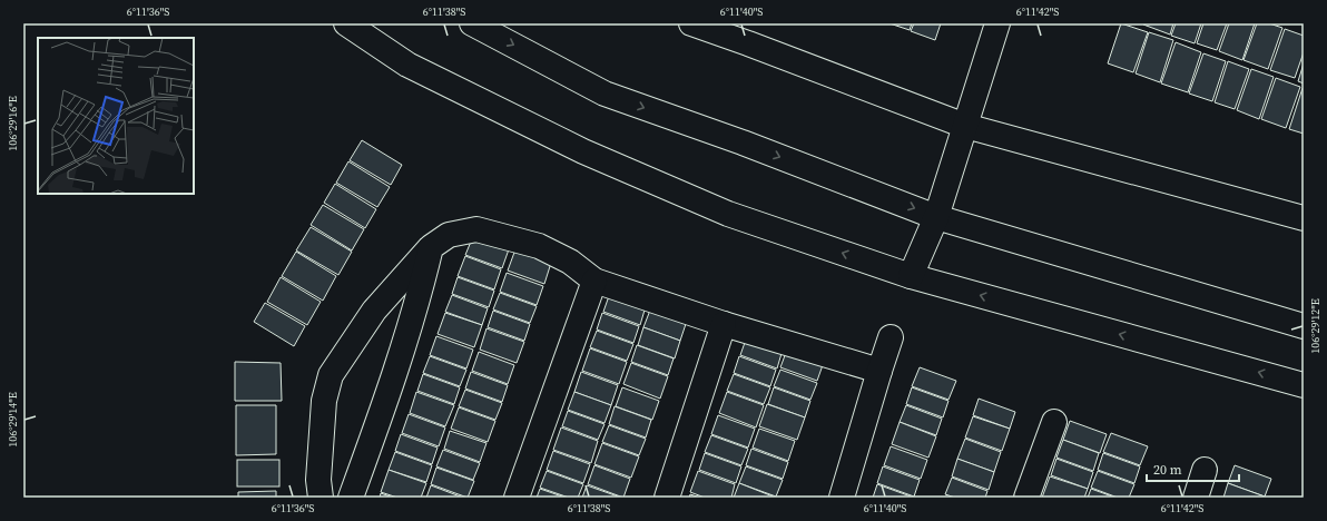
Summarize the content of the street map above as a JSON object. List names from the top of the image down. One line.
{"scale_bar":"20 m","coordinates":["6°11'36\"S","6°11'38\"S","6°11'40\"S","6°11'42\"S","106°29'16\"E","106°29'12\"E","106°29'14\"E"]}
